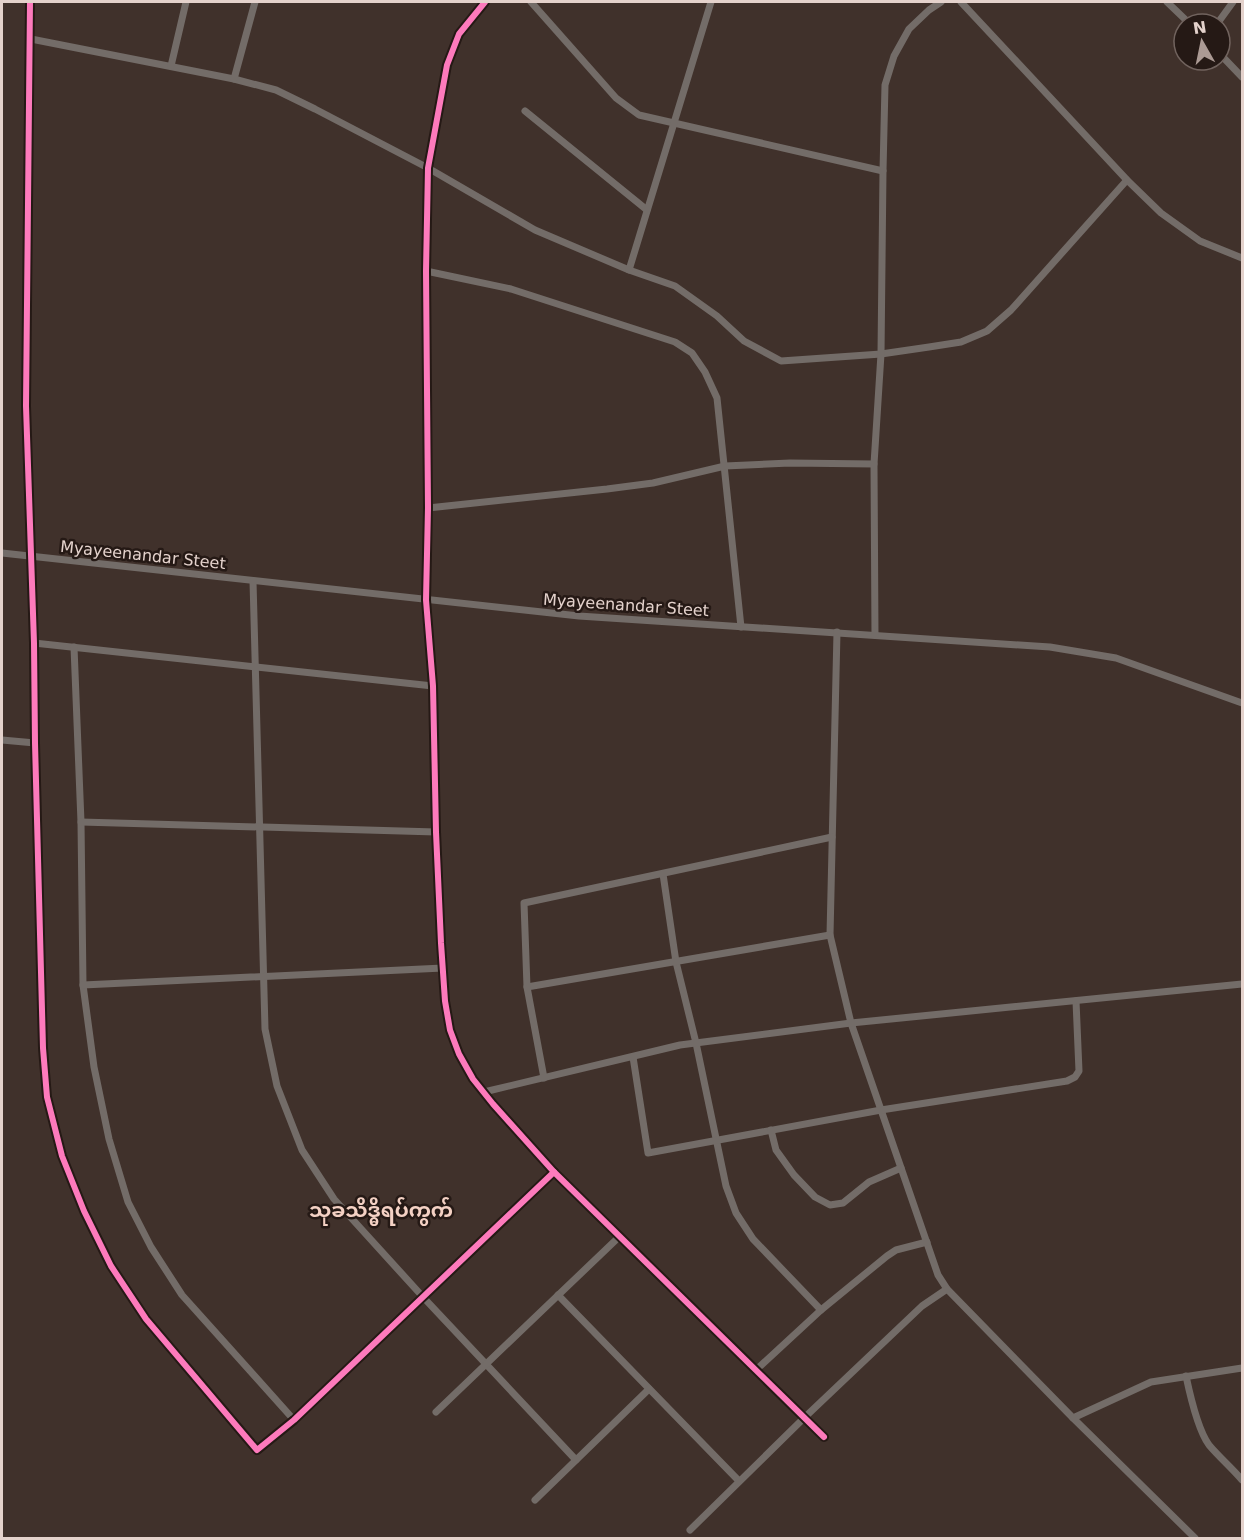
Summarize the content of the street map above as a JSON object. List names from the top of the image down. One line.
{"streets":{"street":["Myayeenandar Steet"]},"districts":["သုခသိဒ္ဓိရပ်ကွက်"],"north":"top"}
